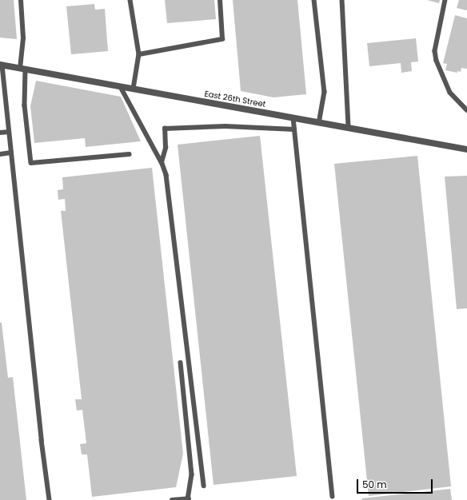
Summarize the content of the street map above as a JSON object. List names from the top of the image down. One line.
{"streets":{"street":["East 26th Street"]},"scale_bar":"50 m"}
